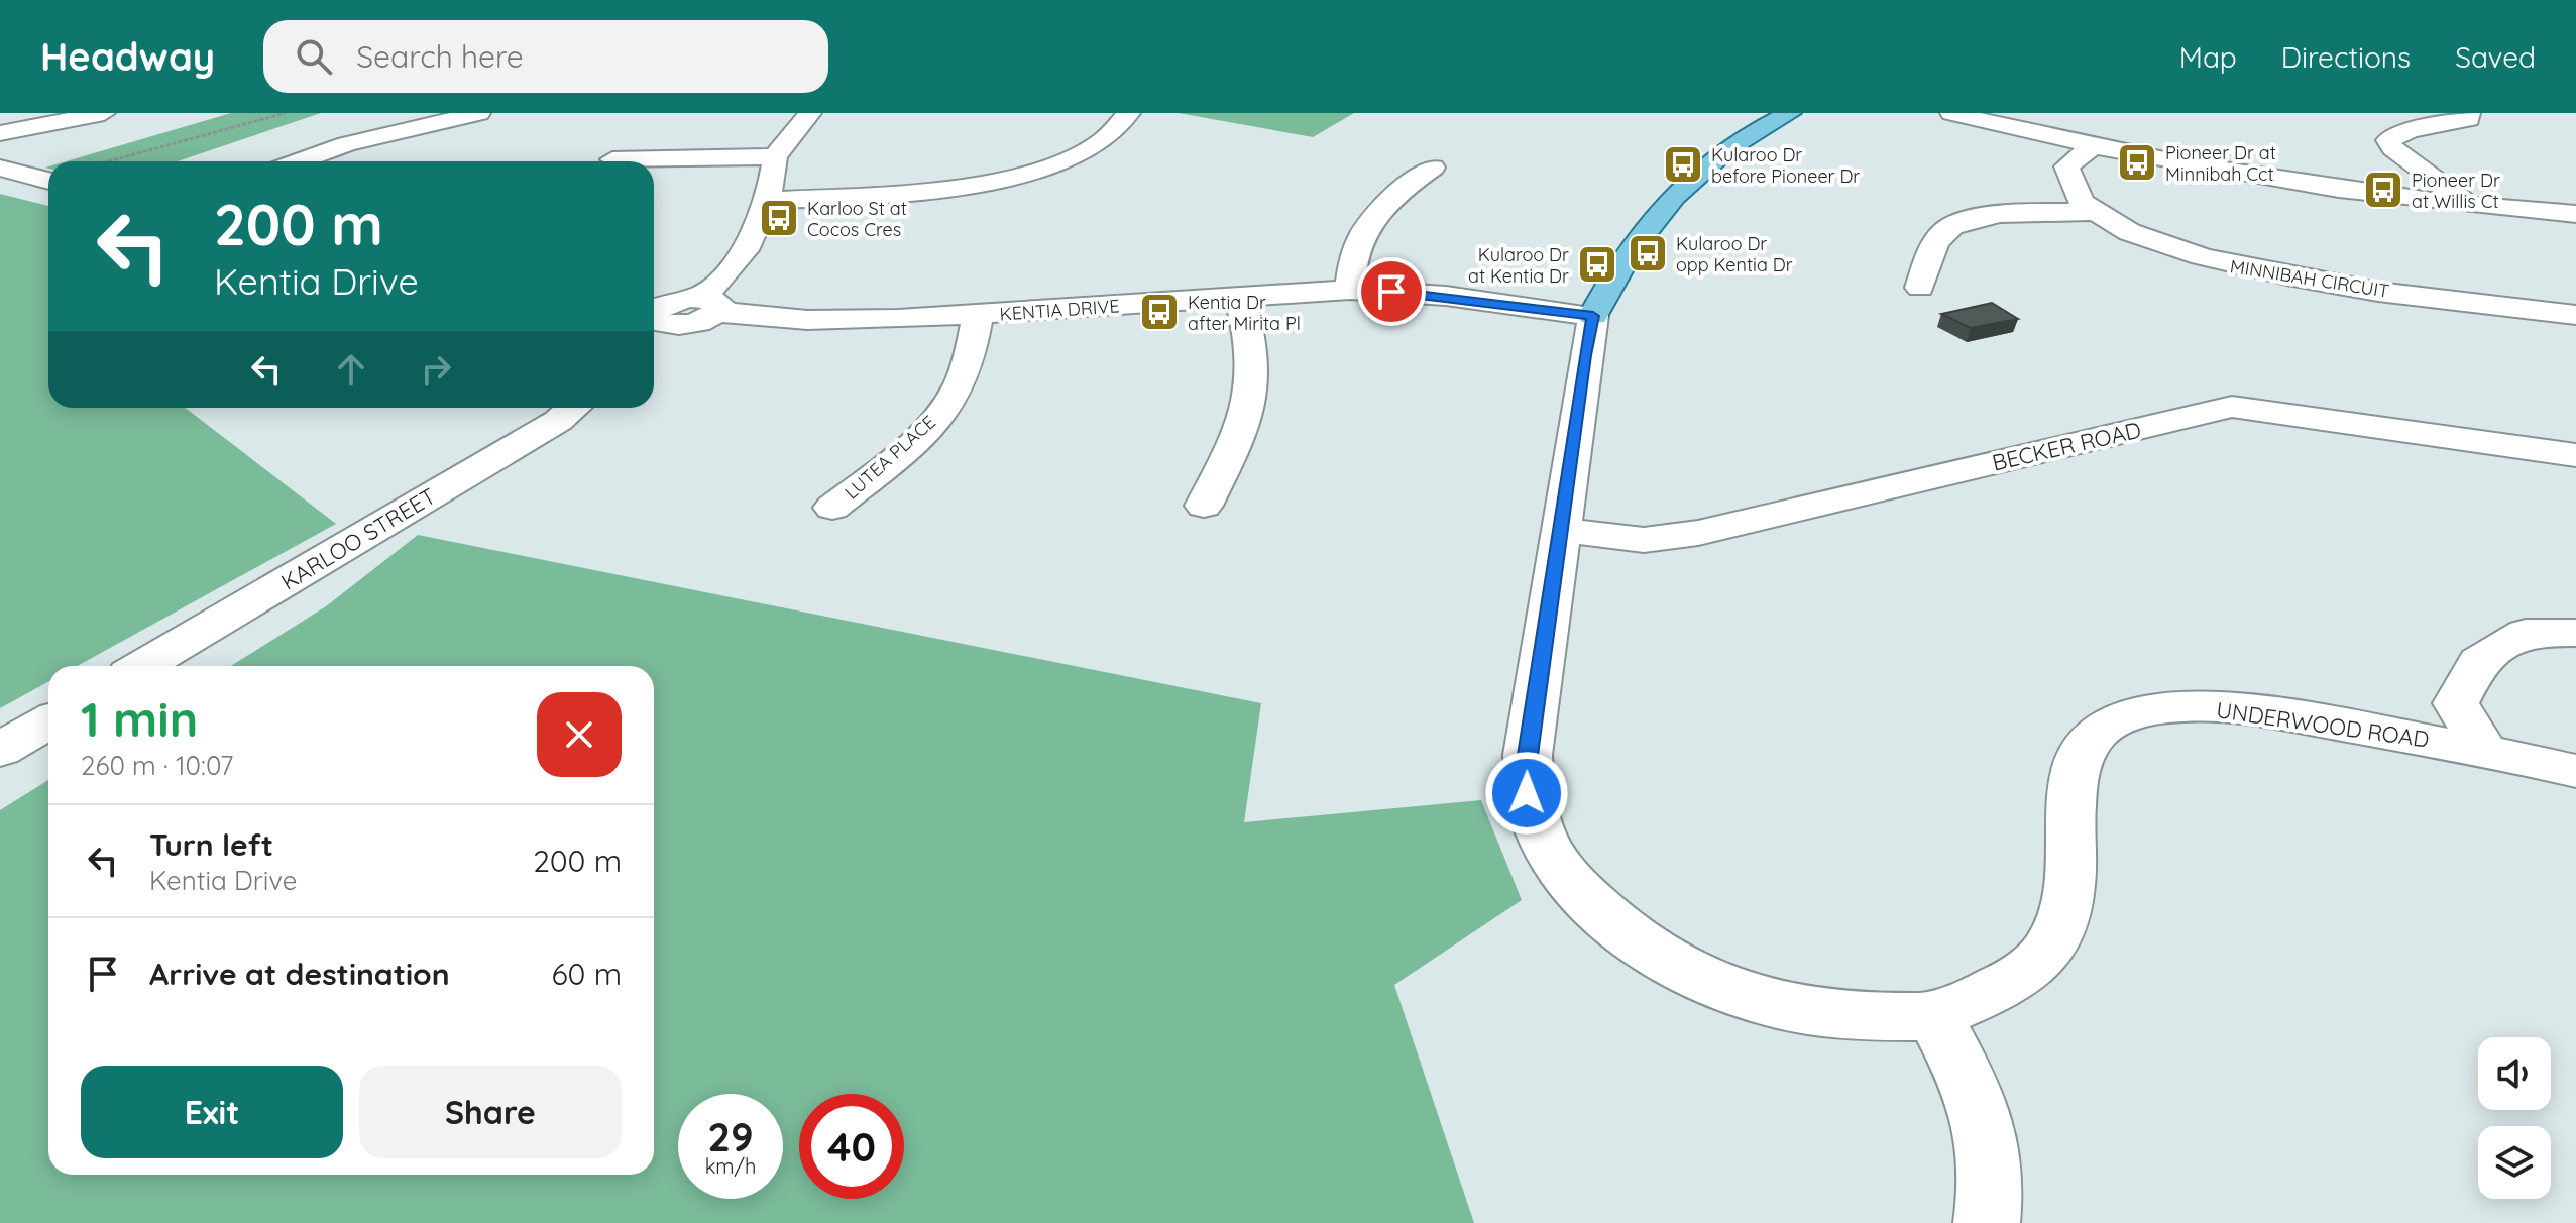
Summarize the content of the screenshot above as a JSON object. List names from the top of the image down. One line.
{"streets":{"street":["MINNIBAH CIRCUIT","KENTIA DRIVE","BECKER ROAD","LUTEA PLACE","KARLOO STREET","UNDERWOOD ROAD"]},"crossings":[["KENTIA DRIVE","LUTEA PLACE"]],"places":{"bus stop":["Pioneer Dr at Minnibah Cct","Kularoo Dr before Pioneer Dr","Pioneer Dr at Willis Ct","Karloo St at Cocos Cres","Kularoo Dr opp Kentia Dr","Kularoo Dr at Kentia Dr","Kentia Dr after Mirita Pl"]},"page":{"header":"Headway","search":"Search here","nav":["Map","Directions","Saved"],"turn":["200 m","Kentia Drive"],"heading":["1 min","260 m · 10:07"],"list":[{"name":"Turn left","note":"Kentia Drive","value":"200 m"},{"name":"Arrive at destination","value":"60 m"}],"buttons":["Exit","Share"],"speed":"29 km/h","limit":"40"}}
